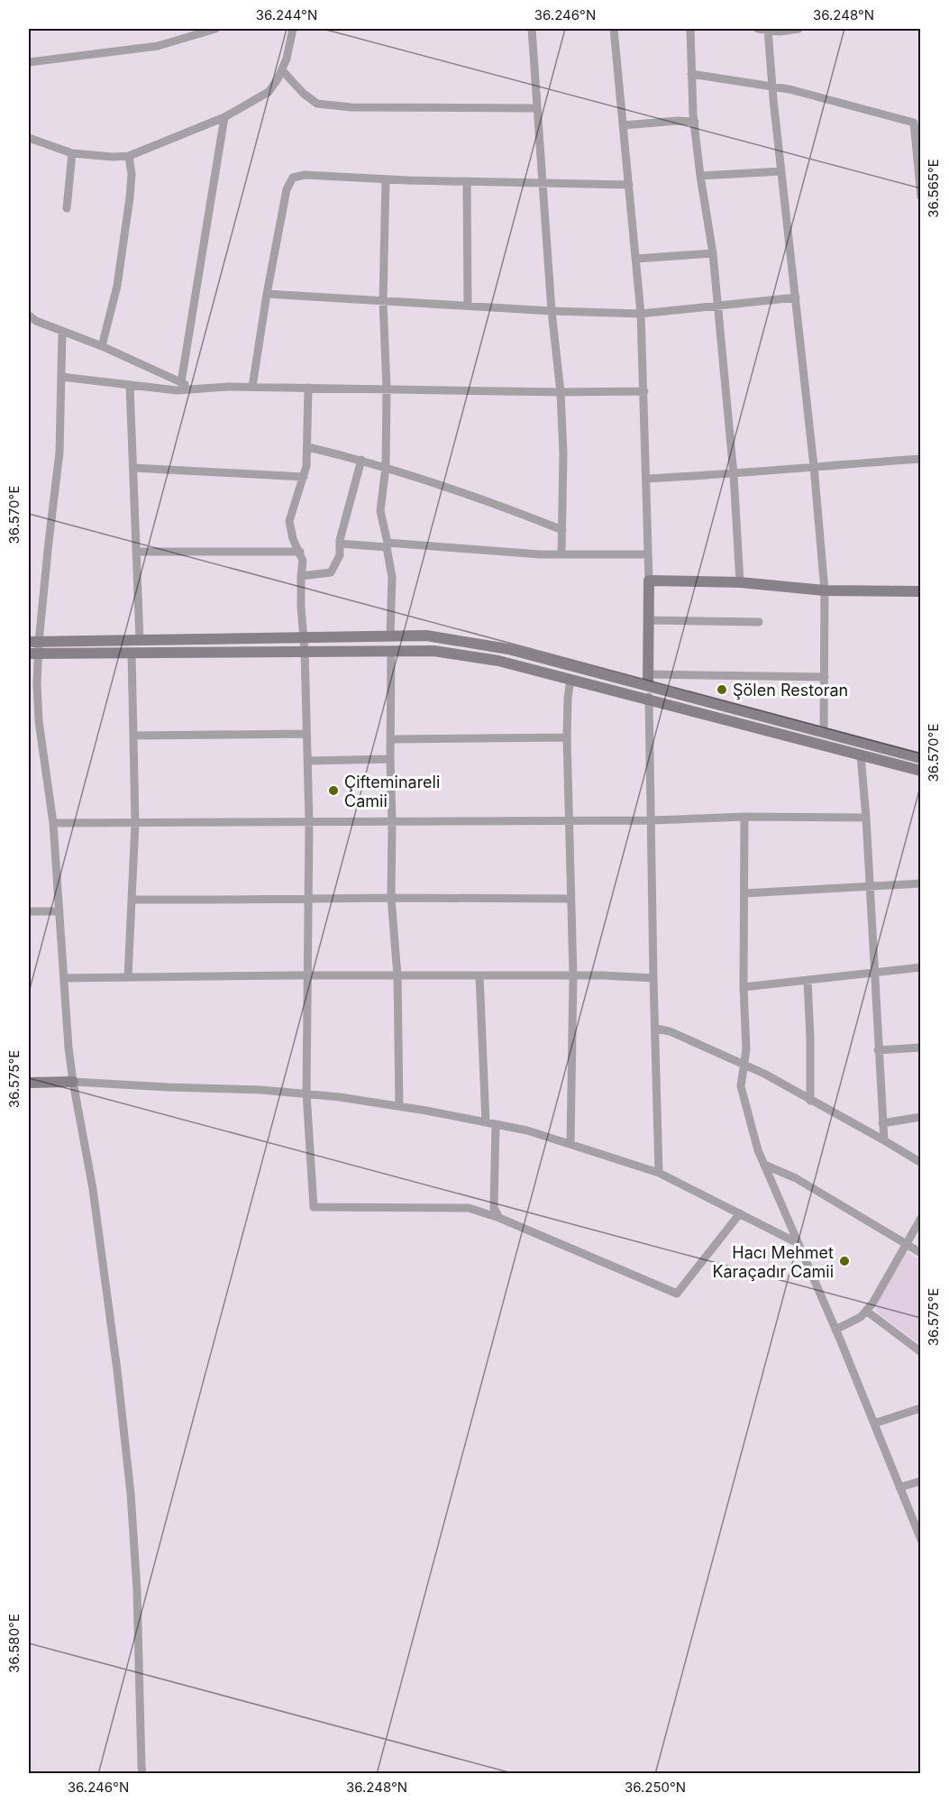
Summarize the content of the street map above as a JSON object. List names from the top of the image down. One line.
{"places":["Şölen Restoran","Çifteminareli Camii","Hacı Mehmet Karaçadır Camii"],"coordinates":["36.244°N","36.246°N","36.248°N","36.565°E","36.570°E","36.575°E","36.580°E","36.250°N"]}
